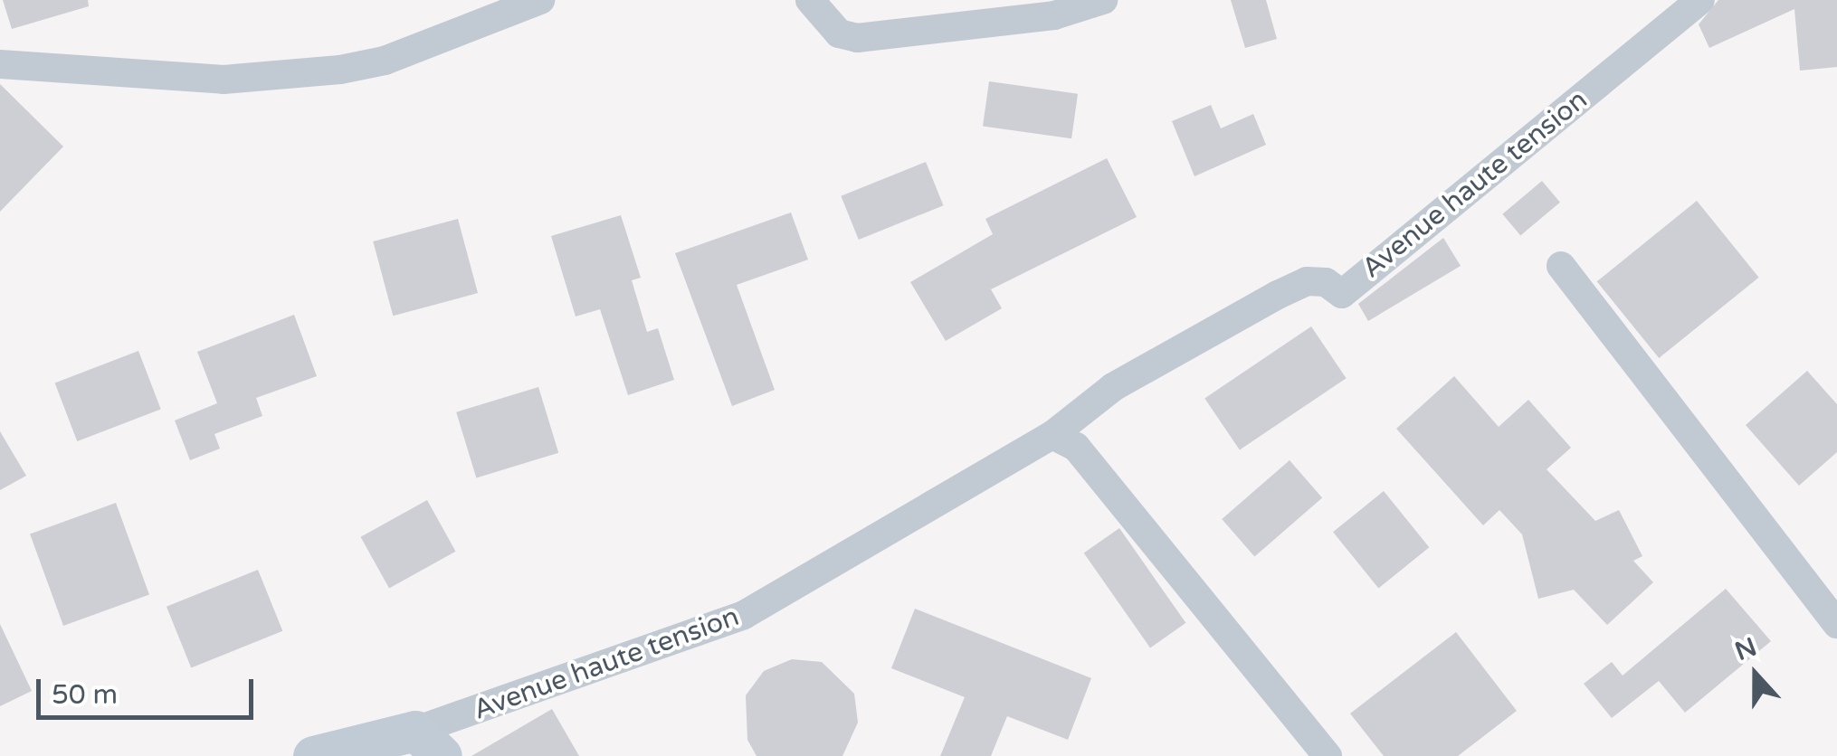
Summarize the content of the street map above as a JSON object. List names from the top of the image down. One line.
{"streets":{"street":["Avenue haute tension"]},"scale_bar":"50 m","north":"top"}
